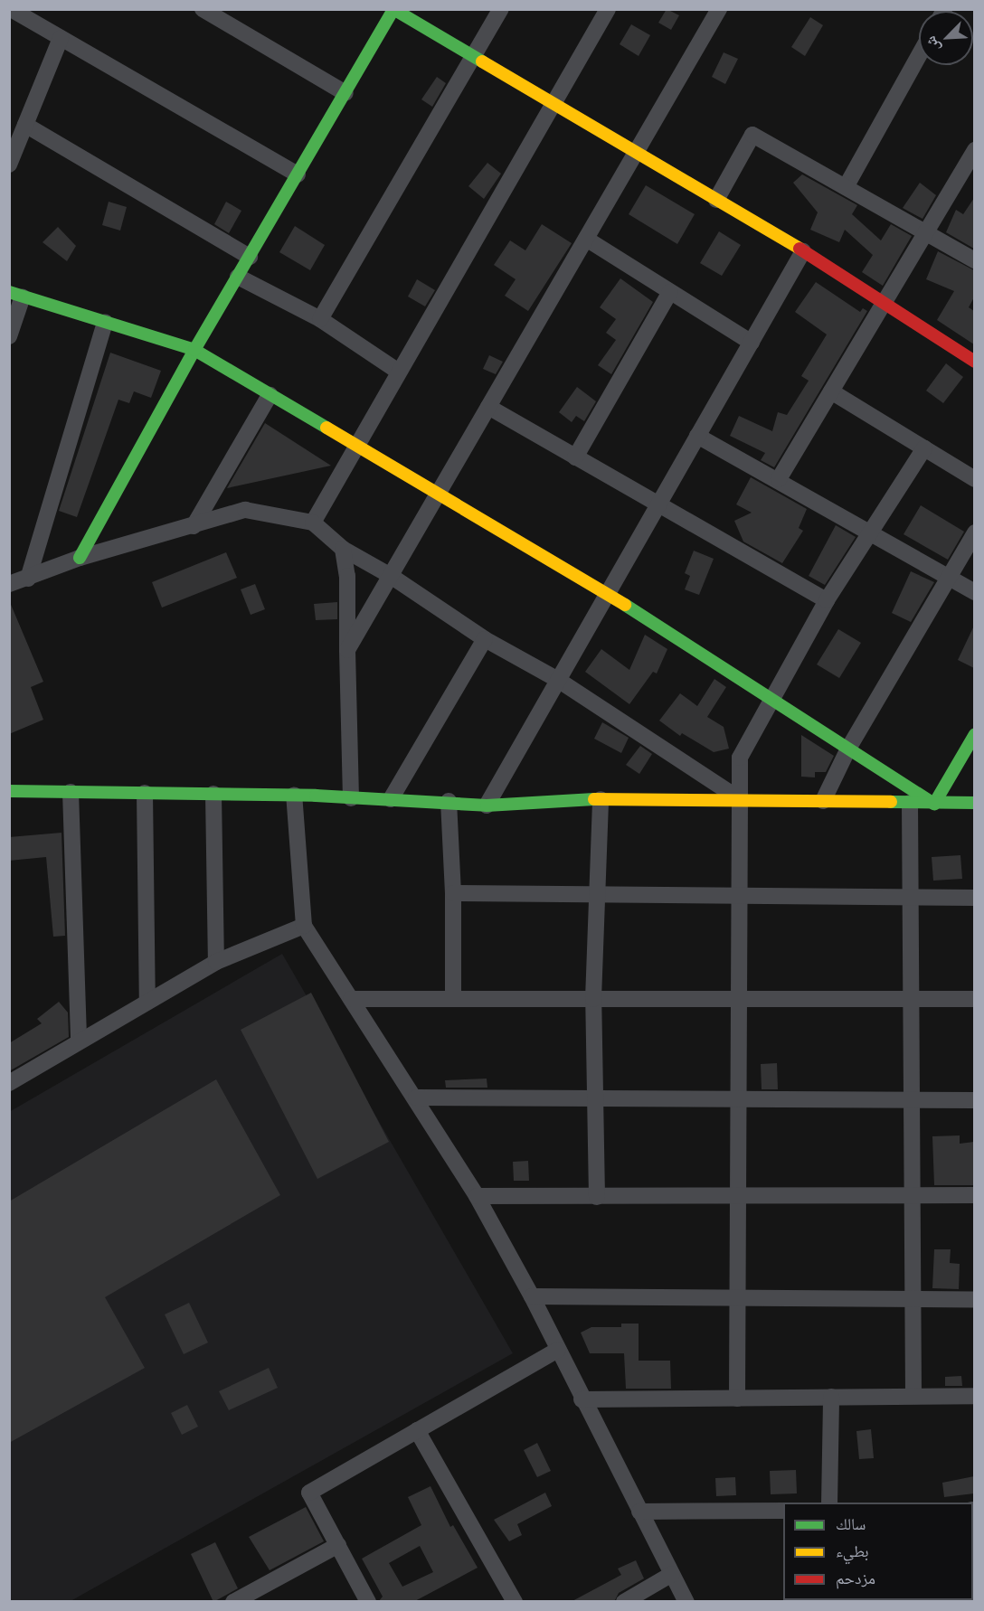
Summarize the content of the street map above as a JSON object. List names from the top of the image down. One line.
{"legend":["سالك","بطيء","مزدحم"],"north":"bottom left"}
